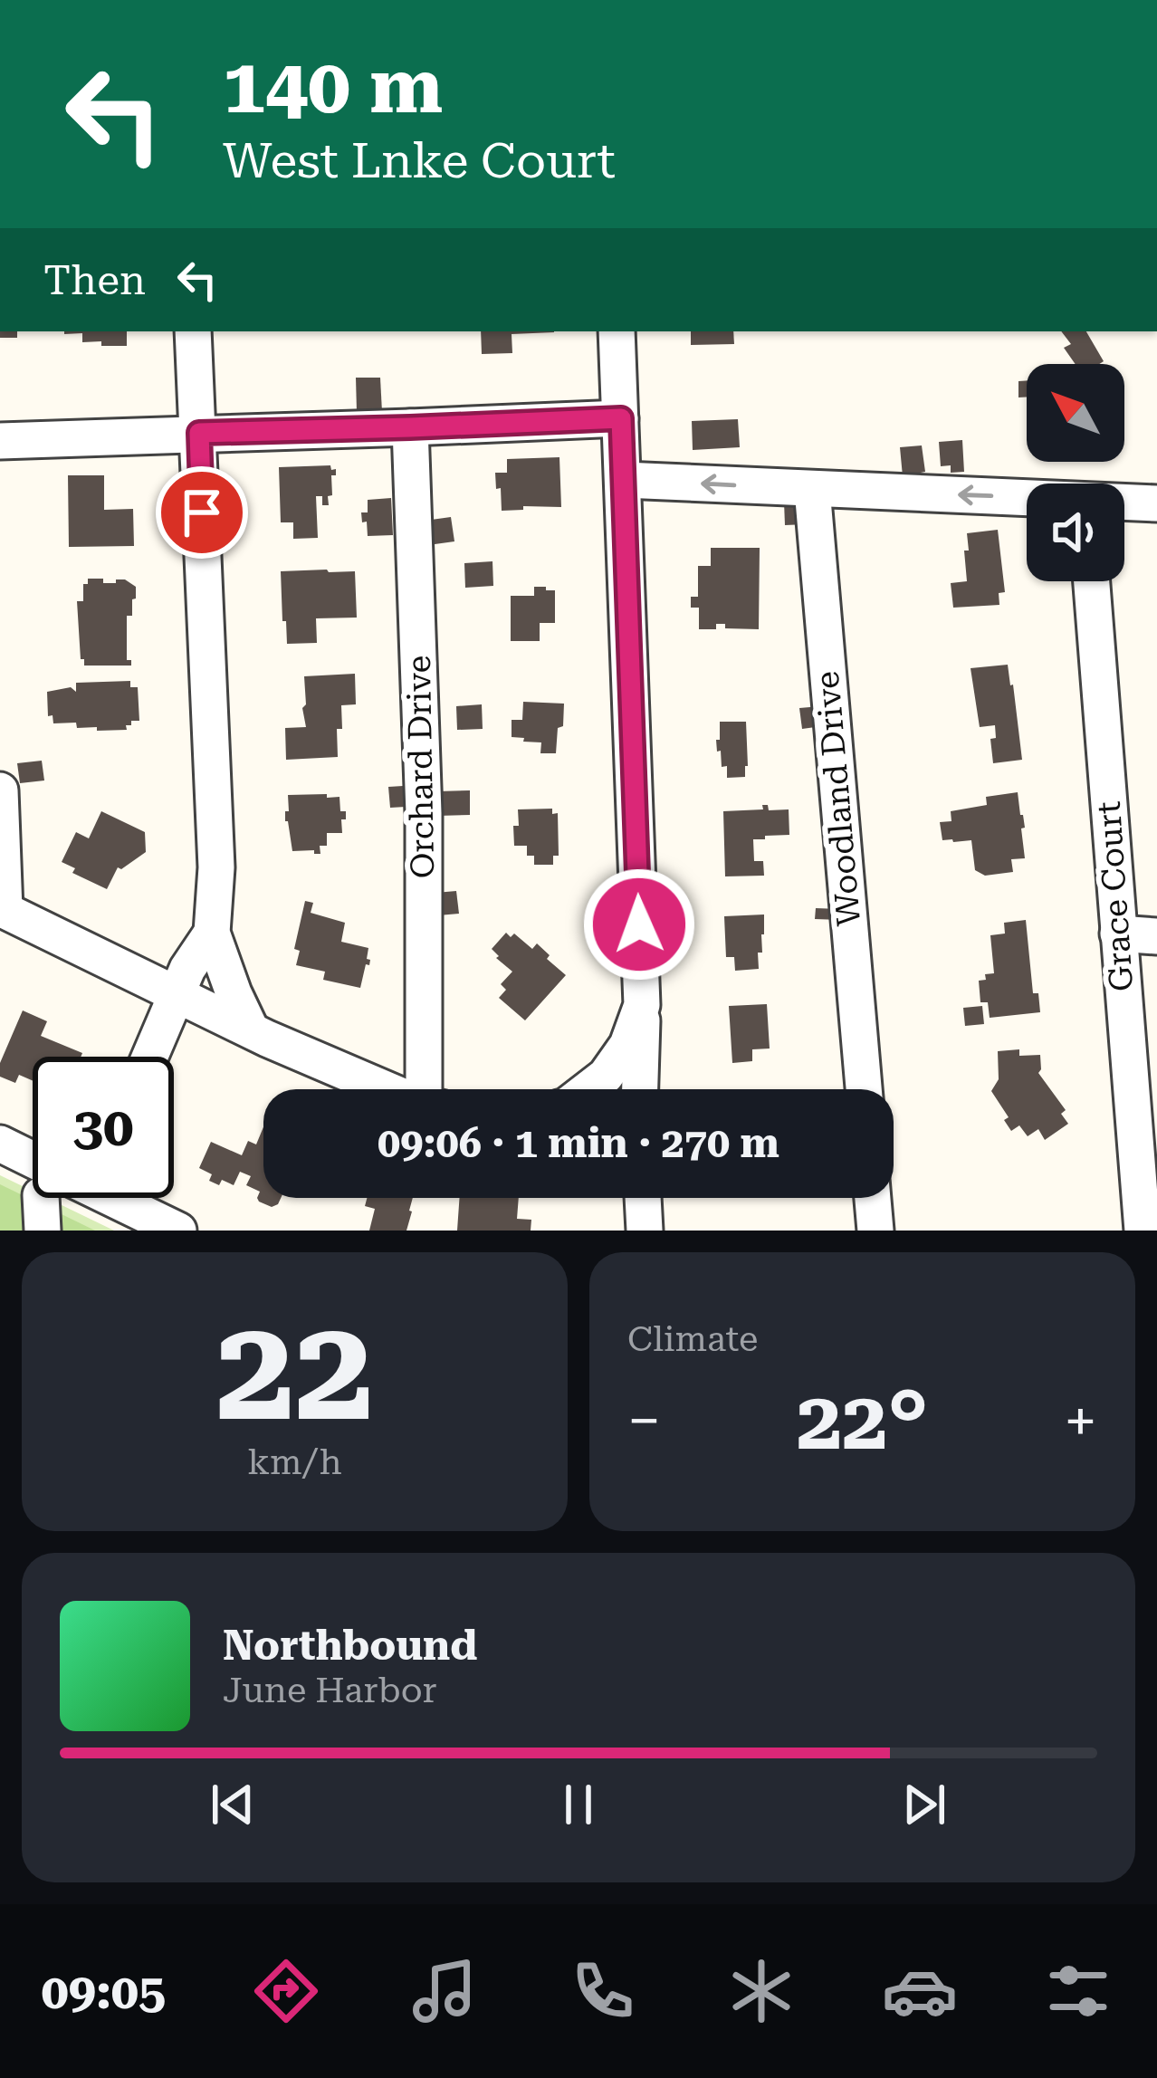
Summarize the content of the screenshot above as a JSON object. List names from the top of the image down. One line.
{"streets":{"street":["Orchard Drive","Woodland Drive","Grace Court"]},"north":"top left","page":{"turn":["140 m","West Lnke Court"],"then":"Then","limit":"30","trip":"09:06 · 1 min · 270 m","tile":[["22","km/h"],"Climate"],"heat":["−","22°","+"],"song":["Northbound","June Harbor"],"tabs":"09:05"}}
